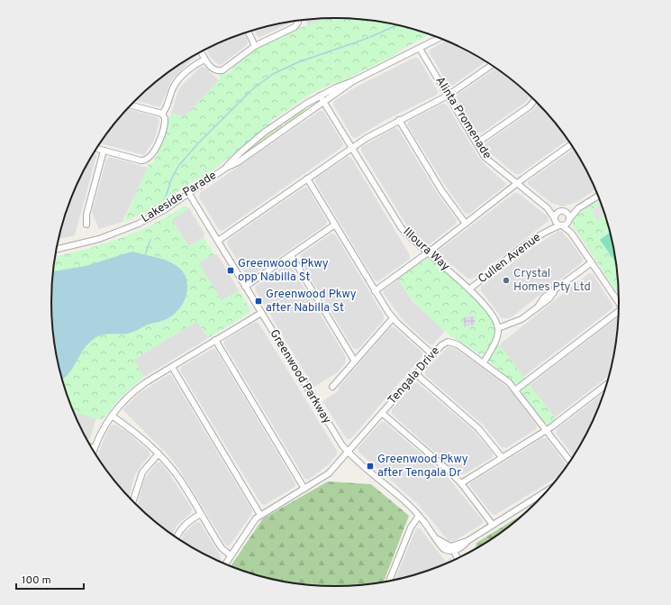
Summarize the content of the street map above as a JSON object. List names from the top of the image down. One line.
{"streets":{"street":["Alinta Promenade","Lakeside Parade","Illoura Way","Cullen Avenue","Tengala Drive","Greenwood Parkway"]},"crossings":[["Alinta Promenade","Lakeside Parade"],["Alinta Promenade","Cullen Avenue"],["Lakeside Parade","Illoura Way"],["Lakeside Parade","Greenwood Parkway"],["Illoura Way","Cullen Avenue"],["Tengala Drive","Greenwood Parkway"]],"places":{"transit":["Greenwood Pkwy opp Nabilla St","Greenwood Pkwy after Nabilla St","Greenwood Pkwy after Tengala Dr"],"other":["Crystal Homes Pty Ltd"]},"scale_bar":"100 m"}
